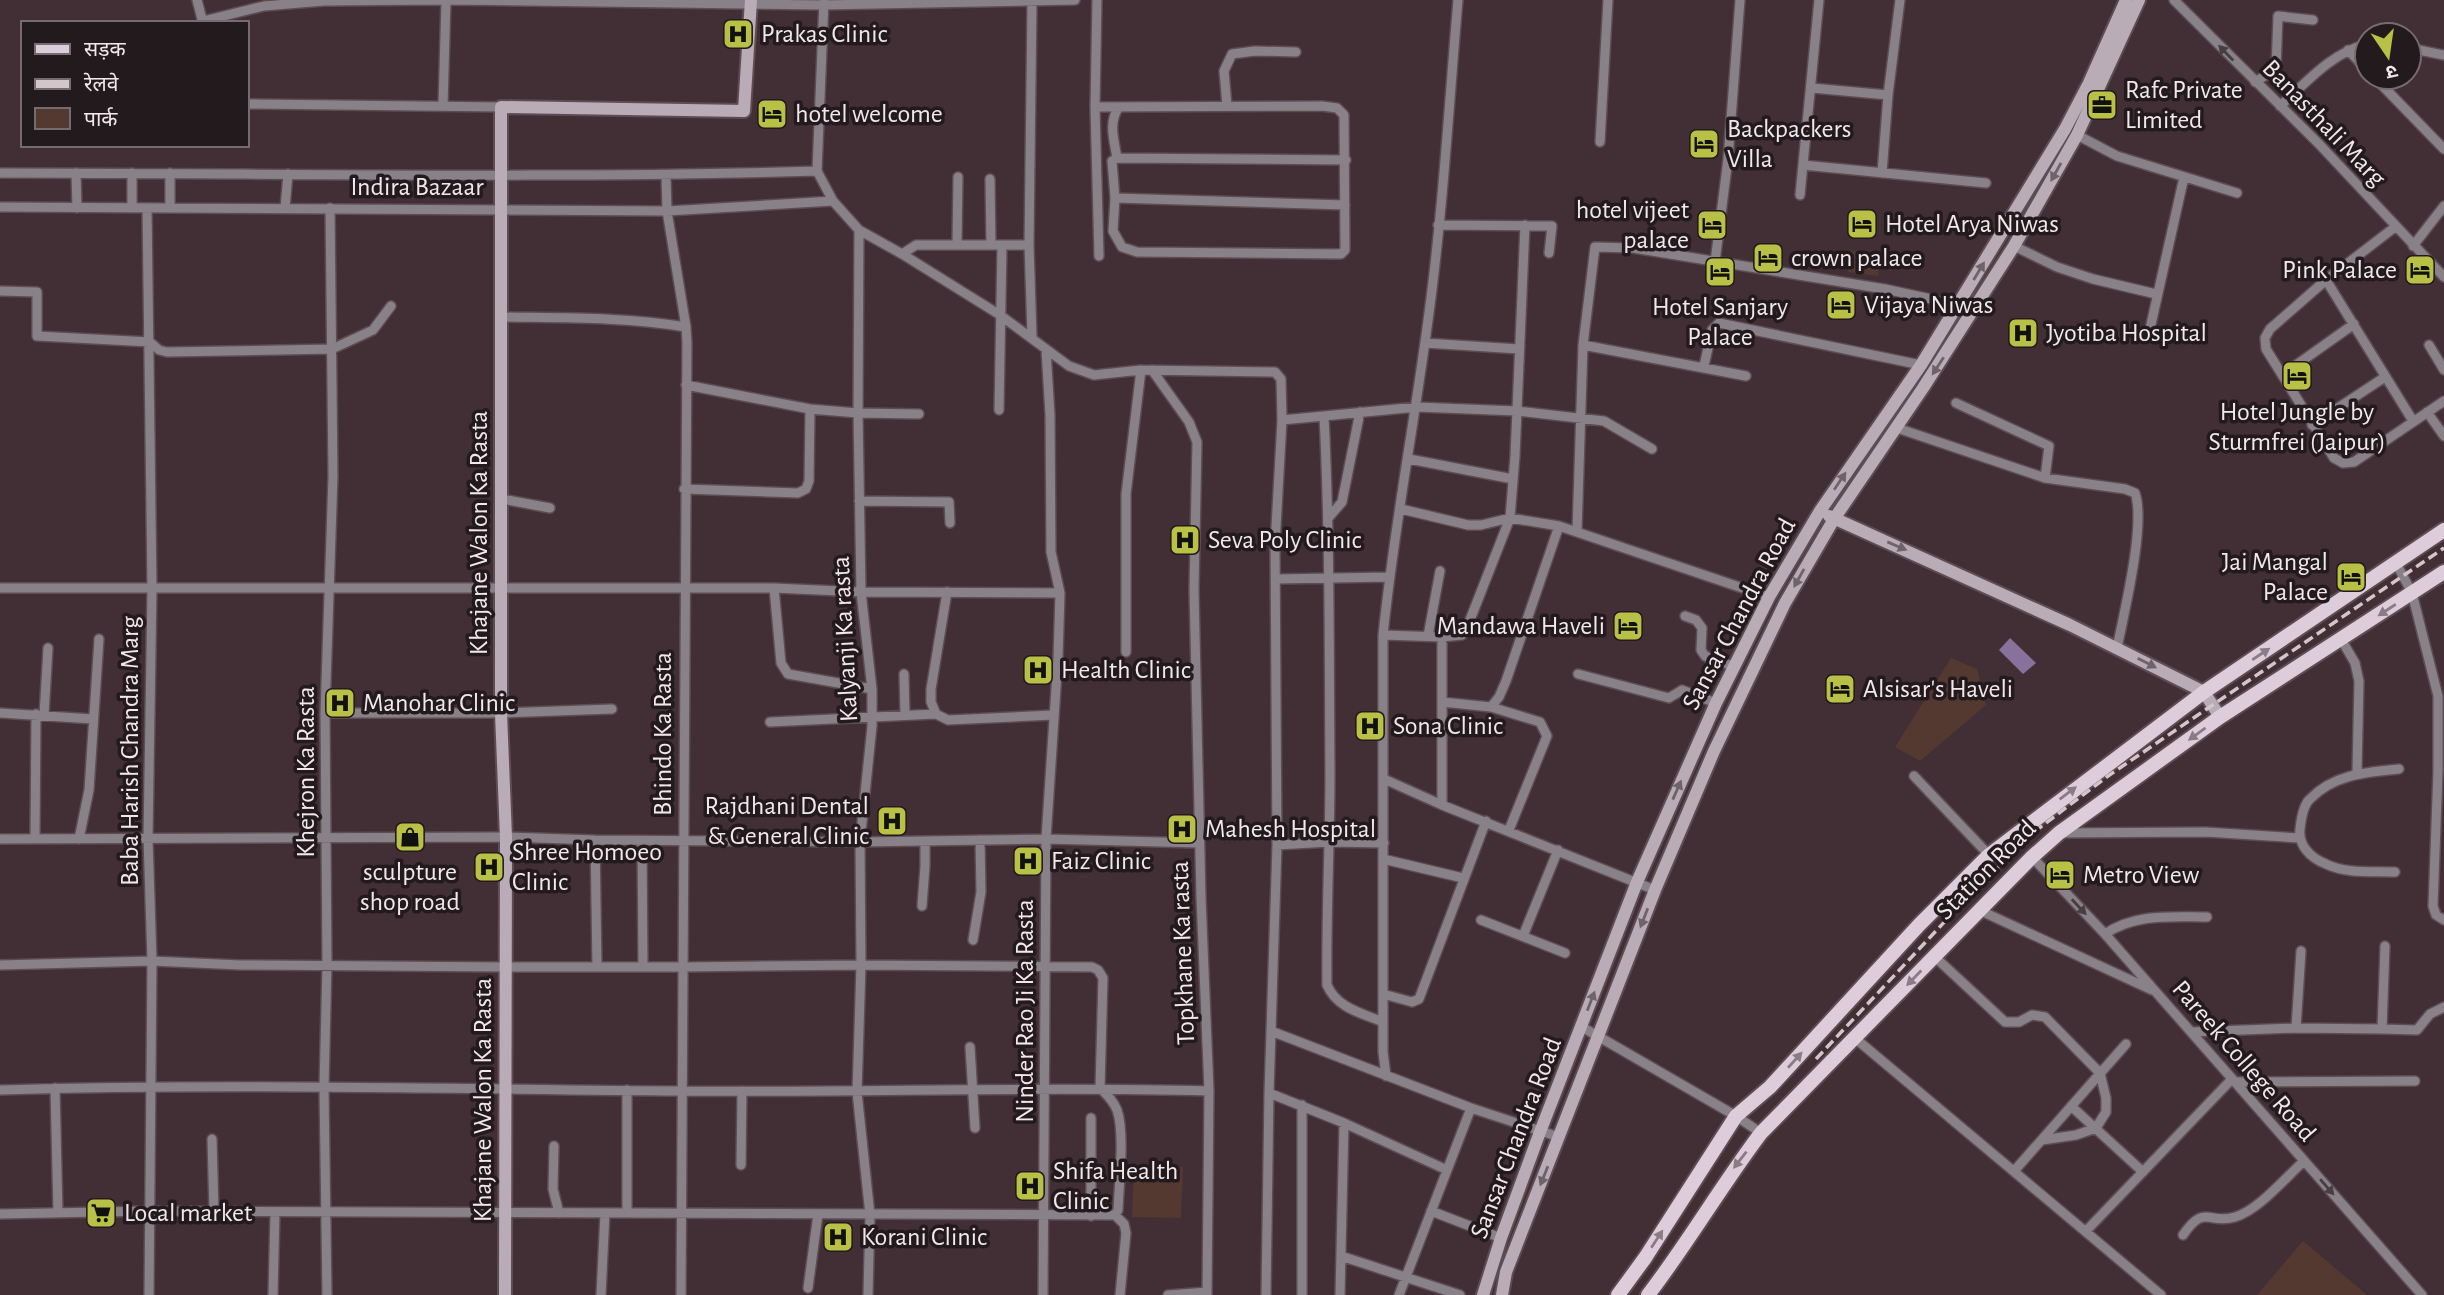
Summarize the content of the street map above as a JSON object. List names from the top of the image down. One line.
{"streets":{"main road":["Station Road"],"street":["Banasthali Marg","Indira Bazaar","Khajane Walon Ka Rasta","Sansar Chandra Road","Kalyanji Ka rasta","Bhindo Ka Rasta","Baba Harish Chandra Marg","Khejron Ka Rasta","Topkhane Ka rasta","Ninder Rao Ji Ka Rasta","Pareek College Road"]},"crossings":[["Indira Bazaar","Khajane Walon Ka Rasta"],["Indira Bazaar","Bhindo Ka Rasta"],["Indira Bazaar","Baba Harish Chandra Marg"],["Indira Bazaar","Khejron Ka Rasta"],["Station Road","Pareek College Road"]],"places":{"hospital":["Prakas Clinic","Jyotiba Hospital","Seva Poly Clinic","Health Clinic","Manohar Clinic","Sona Clinic","Rajdhani Dental & General Clinic","Mahesh Hospital","Faiz Clinic","Shree Homoeo Clinic","Shifa Health Clinic","Korani Clinic"],"office":["Rafc Private Limited"],"hotel":["hotel welcome","Backpackers Villa","Hotel Arya Niwas","hotel vijeet palace","crown palace","Pink Palace","Hotel Sanjary Palace","Vijaya Niwas","Hotel Jungle by Sturmfrei (Jaipur)","Jai Mangal Palace","Mandawa Haveli","Alsisar's Haveli","Metro View"],"shop":["sculpture shop road"],"supermarket":["Local market"]},"legend":["सड़क","रेलवे","पार्क"],"north":"bottom"}
